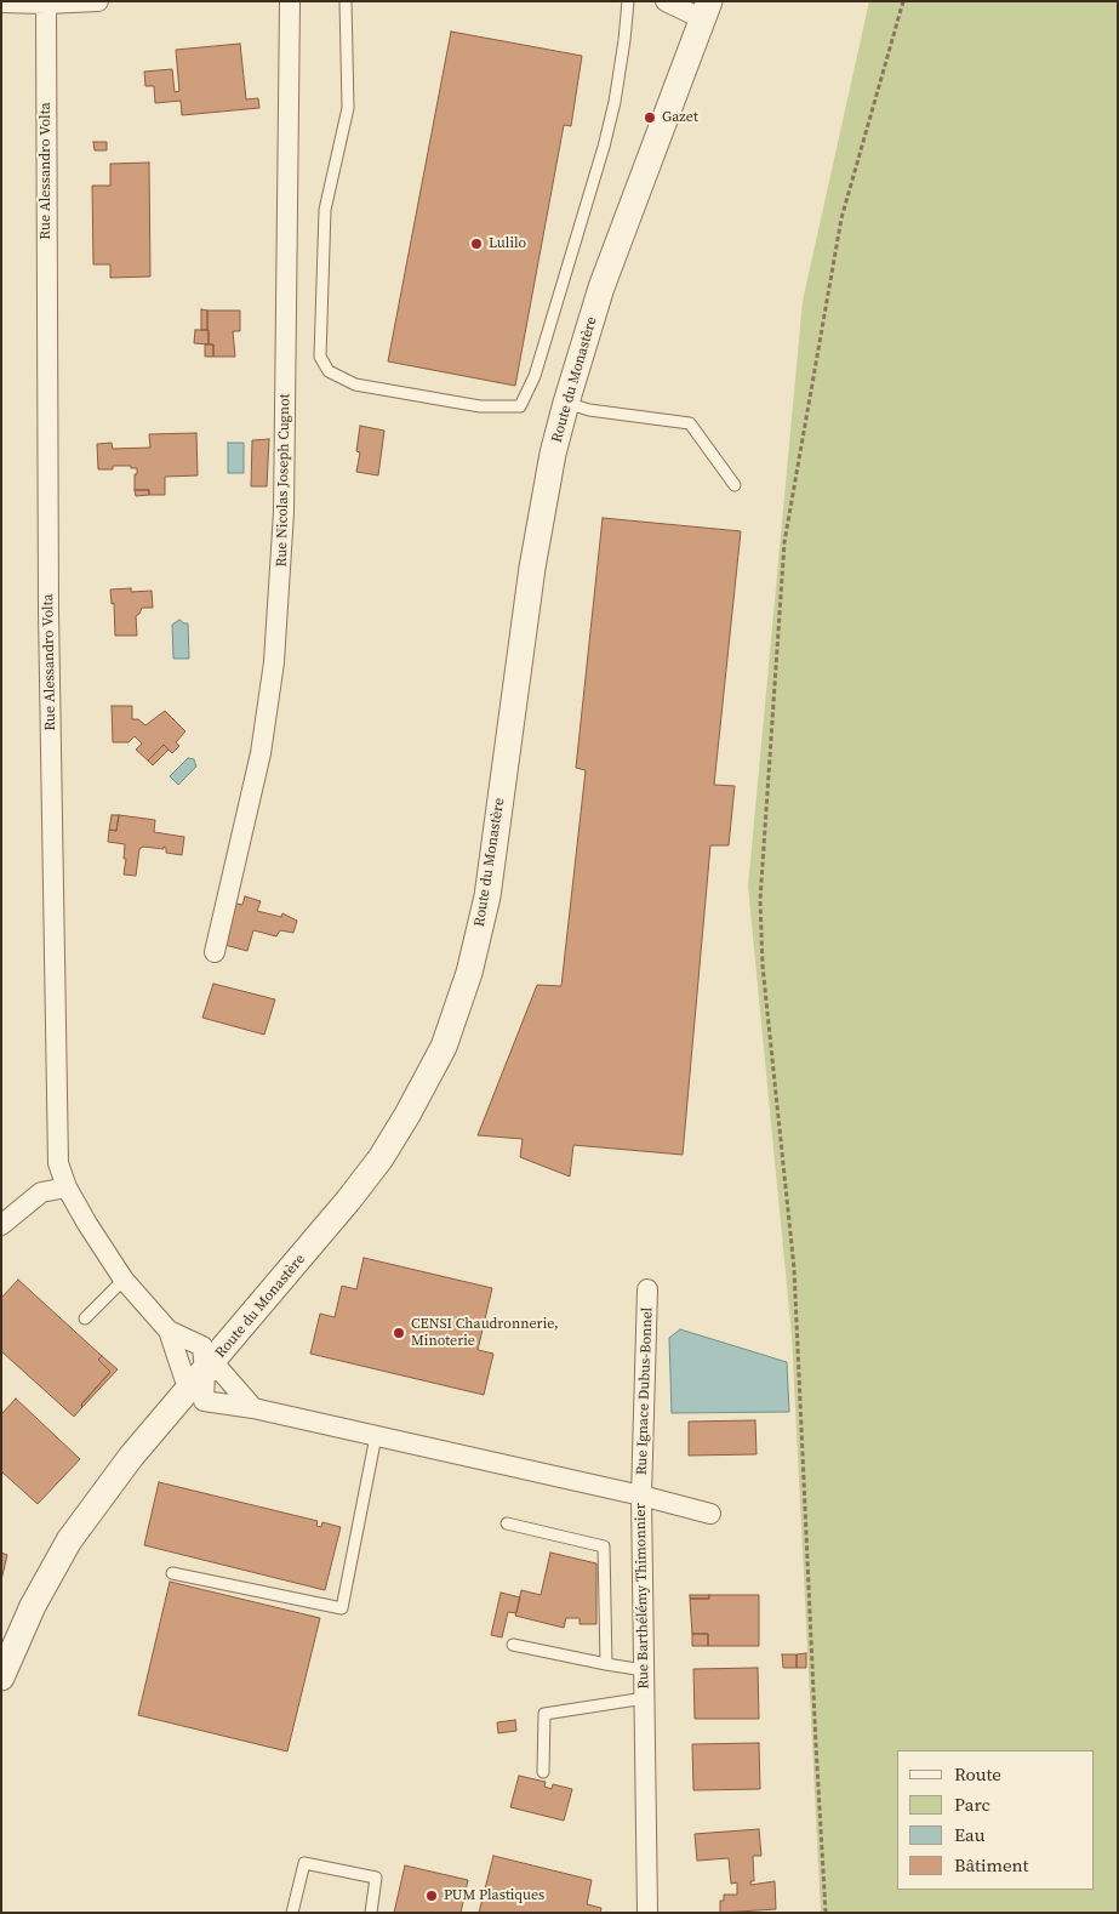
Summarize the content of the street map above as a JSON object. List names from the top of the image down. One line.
{"streets":{"street":["Rue Alessandro Volta","Route du Monastère","Rue Nicolas Joseph Cugnot","Rue Ignace Dubus-Bonnel","Rue Barthélémy Thimonnier"]},"crossings":[["Rue Alessandro Volta","Route du Monastère"],["Rue Alessandro Volta","Rue Barthélémy Thimonnier"],["Route du Monastère","Rue Barthélémy Thimonnier"],["Rue Ignace Dubus-Bonnel","Rue Barthélémy Thimonnier"]],"places":["Gazet","Lulilo","CENSI Chaudronnerie, Minoterie","PUM Plastiques"],"legend":["Route","Parc","Eau","Bâtiment"]}
